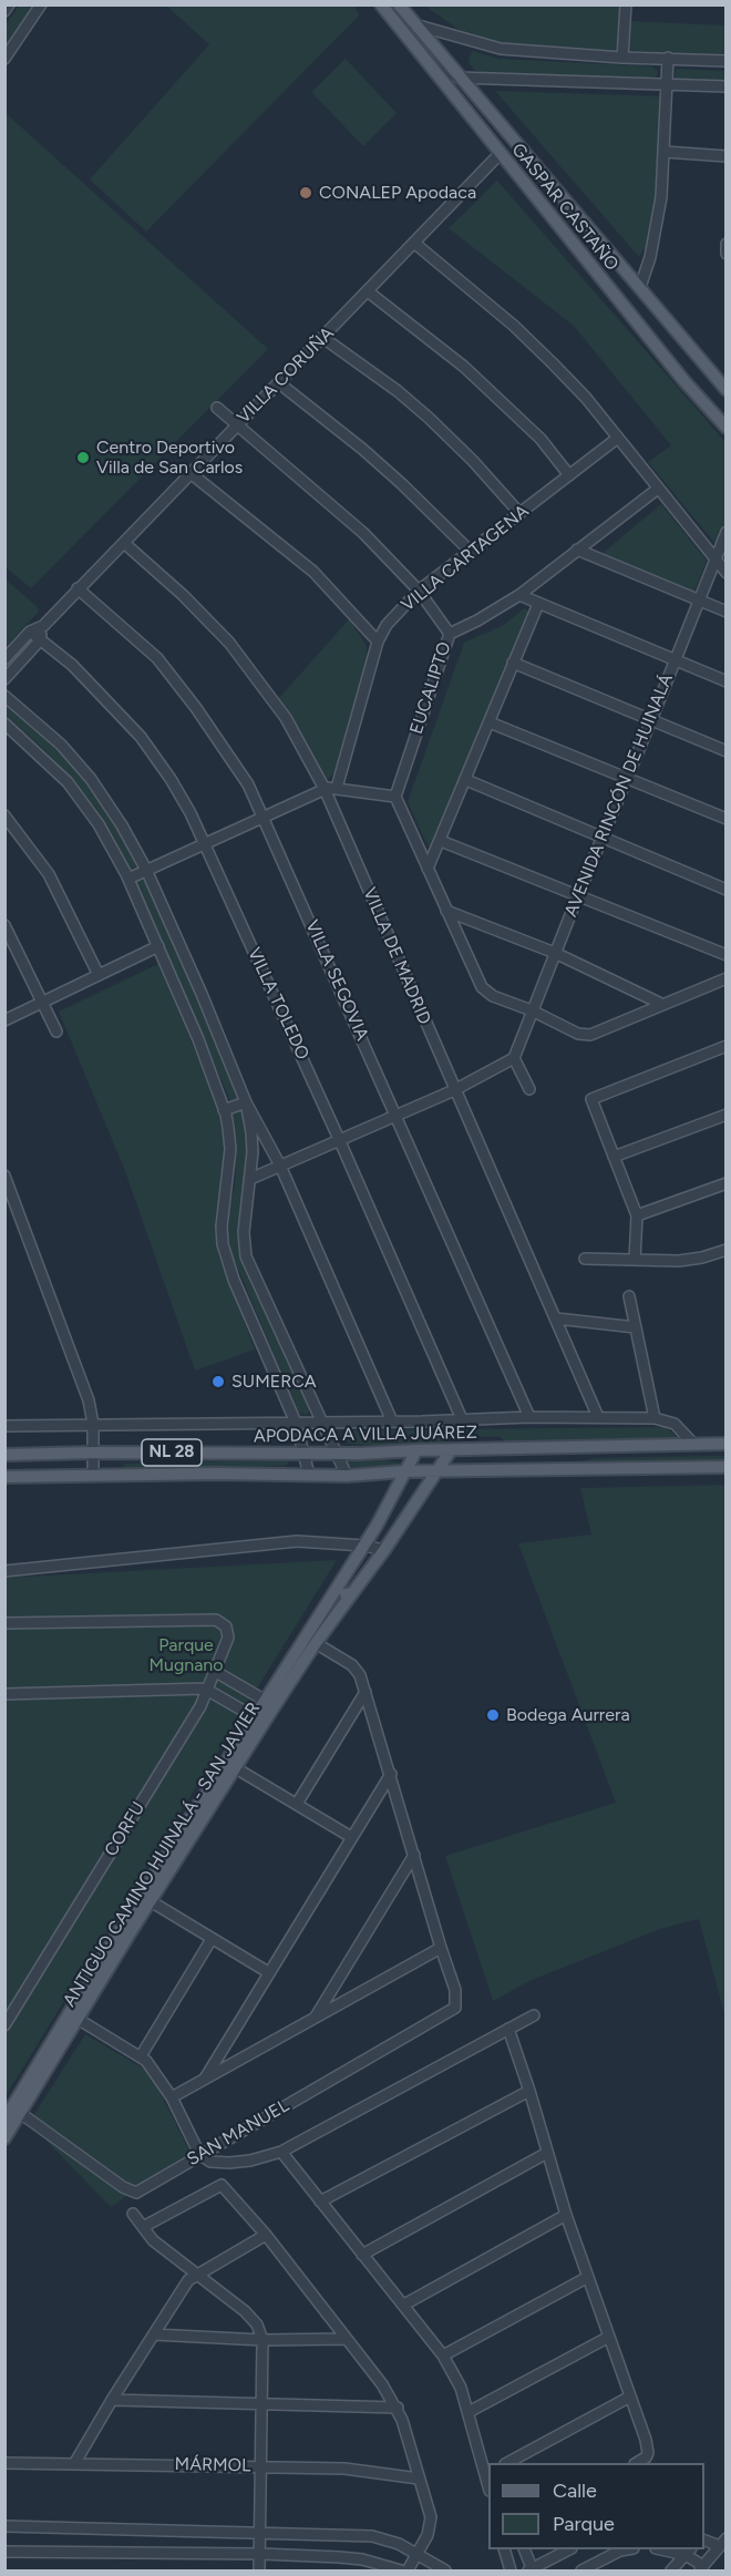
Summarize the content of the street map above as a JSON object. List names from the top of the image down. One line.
{"streets":{"main road":["GASPAR CASTAÑO","APODACA A VILLA JUÁREZ","NL 28","ANTIGUO CAMINO HUINALÁ - SAN JAVIER"],"street":["VILLA CORUÑA","VILLA CARTAGENA","EUCALIPTO","AVENIDA RINCÓN DE HUINALÁ","VILLA DE MADRID","VILLA SEGOVIA","VILLA TOLEDO","CORFU","SAN MANUEL","MÁRMOL"]},"crossings":[["GASPAR CASTAÑO","VILLA CORUÑA"],["VILLA CORUÑA","VILLA DE MADRID"],["VILLA CORUÑA","VILLA SEGOVIA"],["VILLA CORUÑA","VILLA TOLEDO"],["APODACA A VILLA JUÁREZ","ANTIGUO CAMINO HUINALÁ - SAN JAVIER"]],"parks":["Parque Mugnano"],"places":["CONALEP Apodaca","Centro Deportivo Villa de San Carlos","SUMERCA","Bodega Aurrera"],"legend":["Calle","Parque"]}
